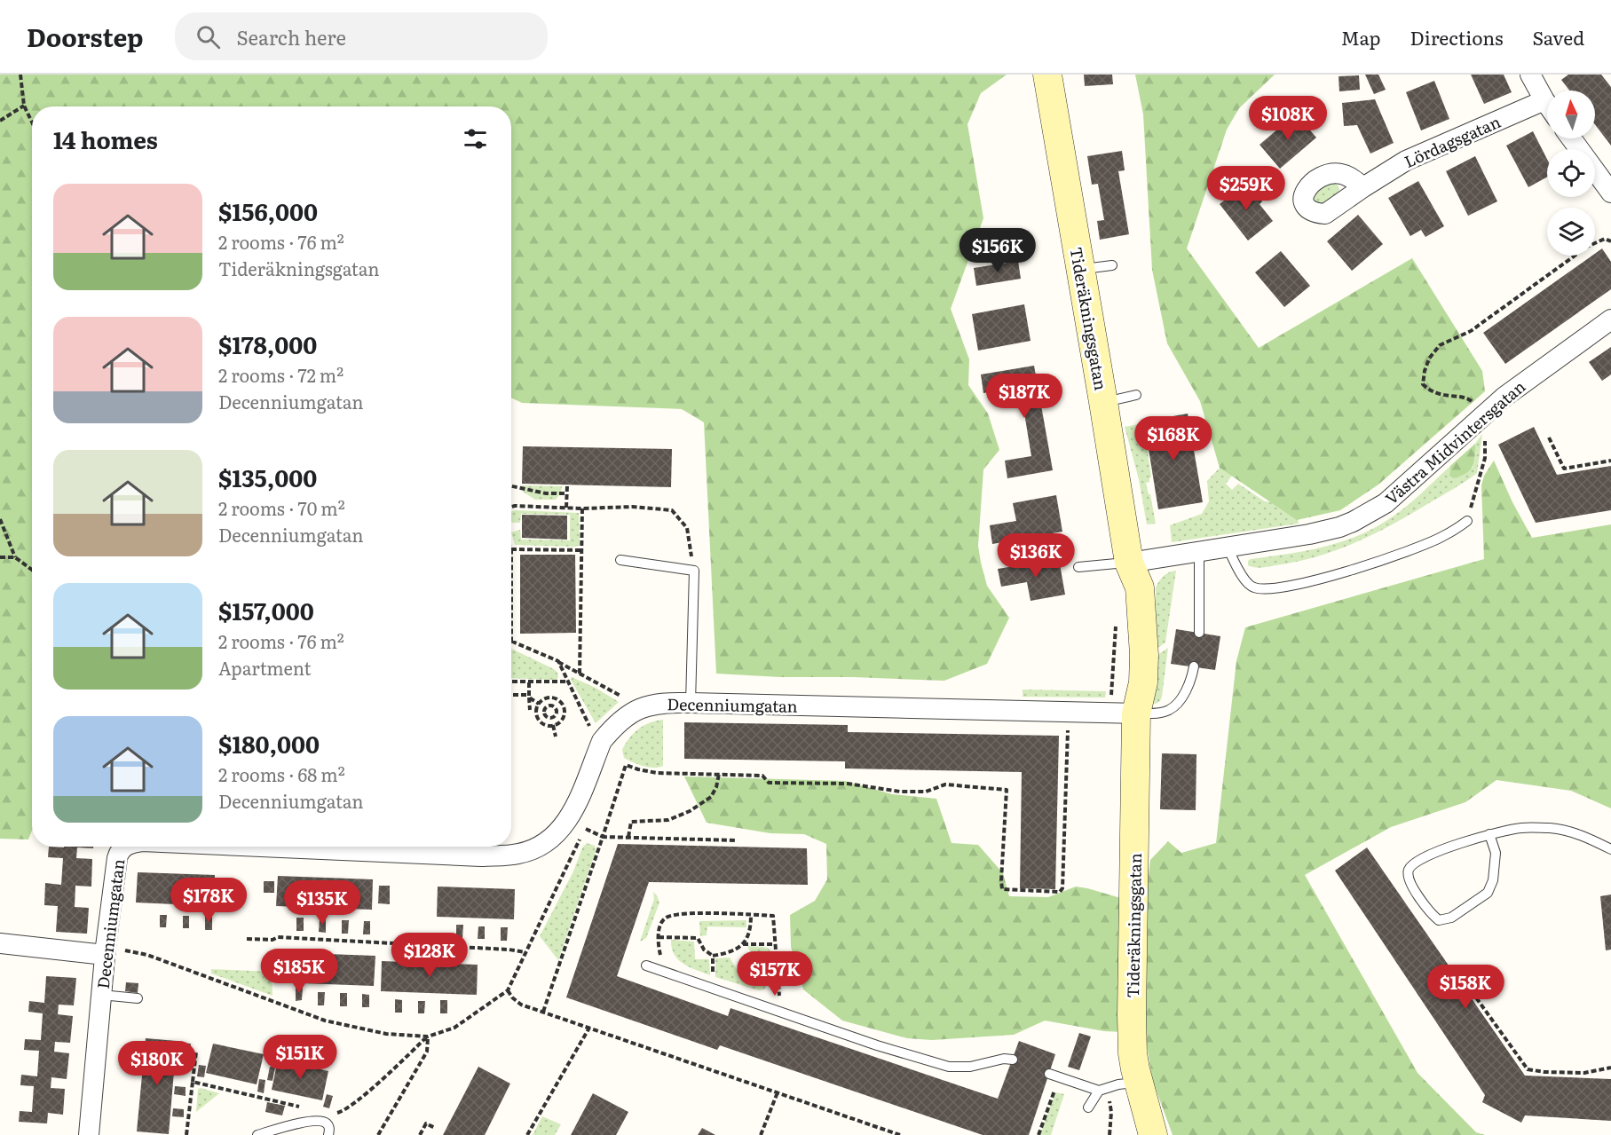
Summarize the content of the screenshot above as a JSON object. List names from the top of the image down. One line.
{"streets":{"street":["Lördagsgatan","Tideräkningsgatan","Västra Midvintersgatan","Decenniumgatan"]},"crossings":[["Tideräkningsgatan","Västra Midvintersgatan"],["Tideräkningsgatan","Decenniumgatan"]],"north":"top","page":{"header":"Doorstep","search":"Search here","nav":["Map","Directions","Saved"],"price":["$108K","$259K","$156K","$187K","$168K","$136K","$178K","$135K","$128K","$185K","$157K","$158K","$151K","$180K"],"heading":"14 homes","list":[{"name":"$156,000","note":"2 rooms · 76 m² · Tideräkningsgatan"},{"name":"$178,000","note":"2 rooms · 72 m² · Decenniumgatan"},{"name":"$135,000","note":"2 rooms · 70 m² · Decenniumgatan"},{"name":"$157,000","note":"2 rooms · 76 m² · Apartment"},{"name":"$180,000","note":"2 rooms · 68 m² · Decenniumgatan"}]}}
